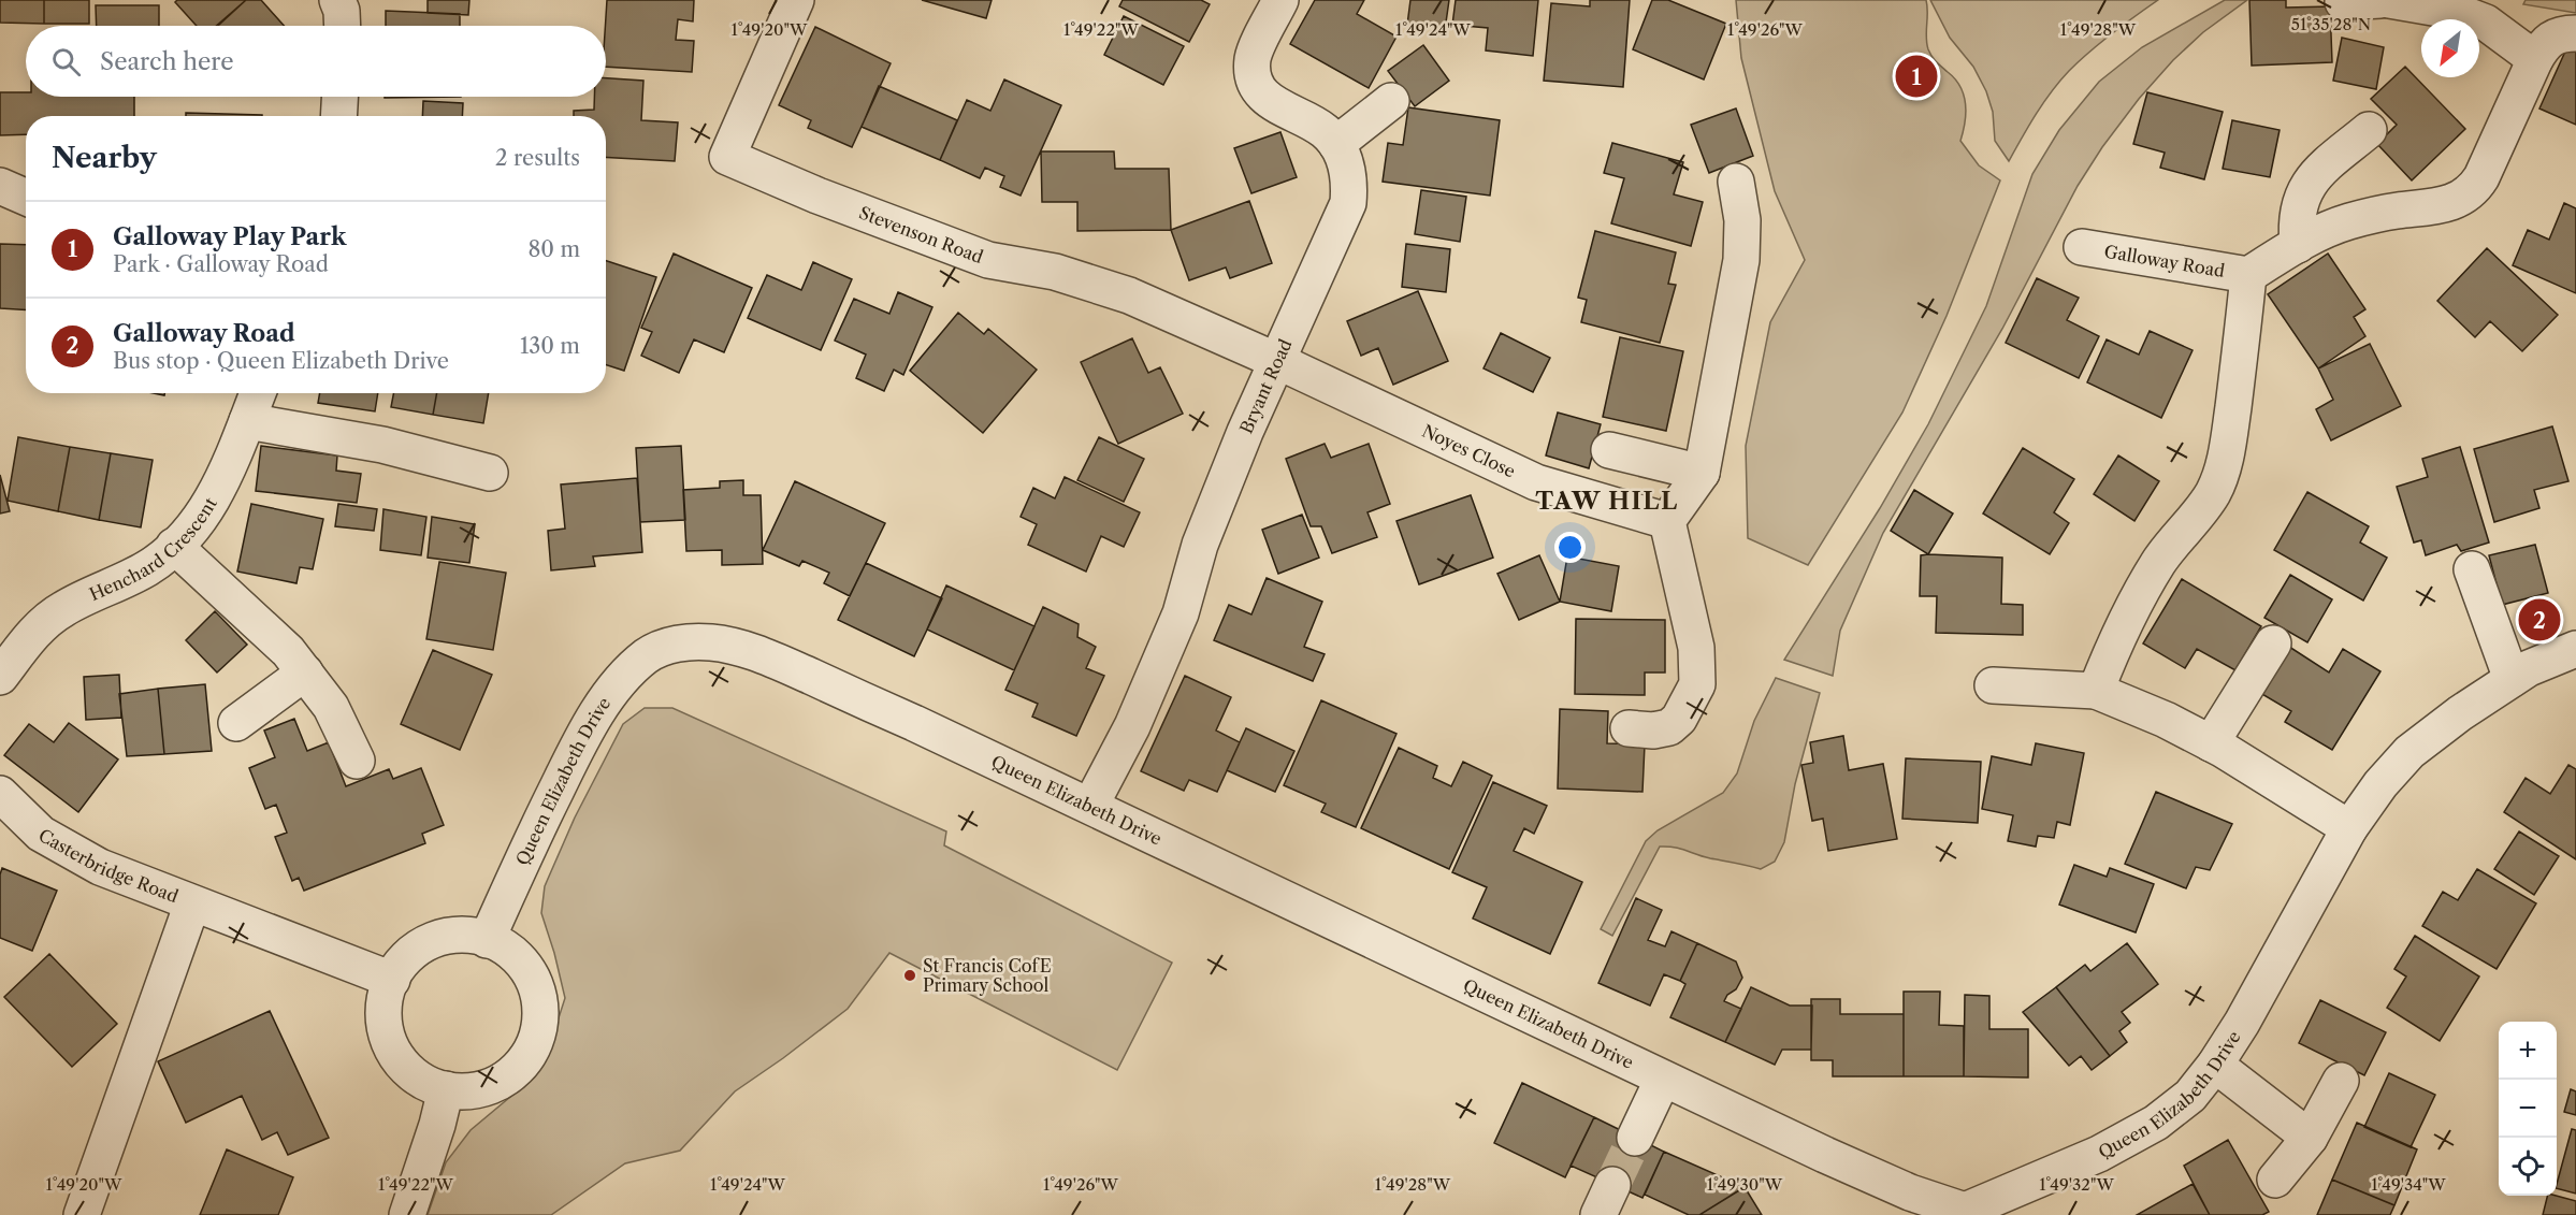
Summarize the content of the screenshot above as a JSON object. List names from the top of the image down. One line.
{"streets":{"street":["Stevenson Road","Galloway Road","Bryant Road","Noyes Close","Henchard Crescent","Queen Elizabeth Drive","Casterbridge Road"]},"crossings":[["Stevenson Road","Bryant Road"],["Stevenson Road","Noyes Close"],["Bryant Road","Noyes Close"],["Bryant Road","Queen Elizabeth Drive"],["Queen Elizabeth Drive","Casterbridge Road"]],"districts":["TAW HILL"],"places":["St Francis CofE Primary School"],"north":"bottom left","page":{"search":"Search here","pins":["1","2"],"heading":["Nearby","2 results"],"list":[{"mark":"1","name":"Galloway Play Park","note":"Park · Galloway Road","value":"80 m"},{"mark":"2","name":"Galloway Road","note":"Bus stop · Queen Elizabeth Drive","value":"130 m"}],"map_buttons":["+","−"]},"coordinates":["51°35'28\"N","1°49'20\"W","1°49'22\"W","1°49'24\"W","1°49'26\"W","1°49'28\"W","1°49'30\"W","1°49'32\"W","1°49'34\"W"]}
